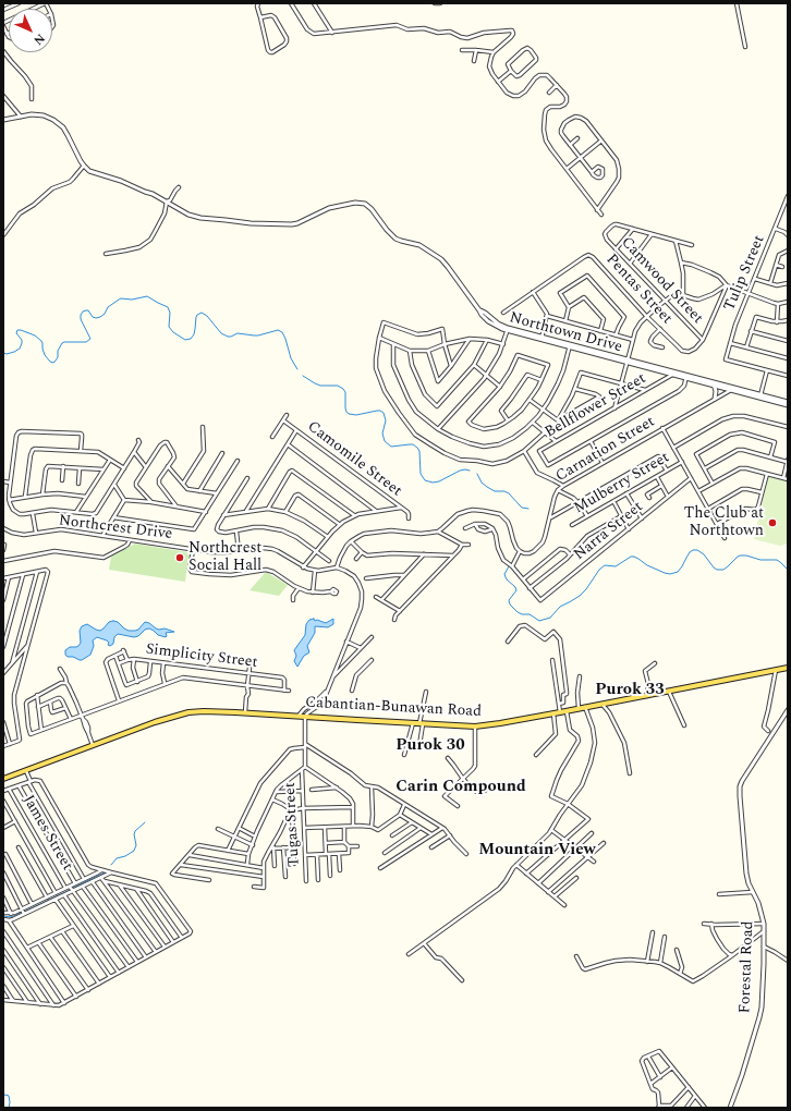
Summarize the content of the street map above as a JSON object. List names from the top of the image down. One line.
{"streets":{"main road":["Cabantian-Bunawan Road"],"street":["Tulip Street","Camwood Street","Pentas Street","Northtown Drive","Bellflower Street","Carnation Street","Camomile Street","Mulberry Street","Northcrest Drive","Narra Street","Simplicity Street","Tugas Street","James Street","Forestal Road"]},"crossings":[["Camwood Street","Pentas Street"],["Northtown Drive","Bellflower Street"],["Northtown Drive","Carnation Street"],["Bellflower Street","Carnation Street"],["Cabantian-Bunawan Road","Tugas Street"]],"districts":["Purok 33","Purok 30","Carin Compound","Mountain View"],"places":["The Club at Northtown","Northcrest Social Hall"],"north":"bottom right"}
